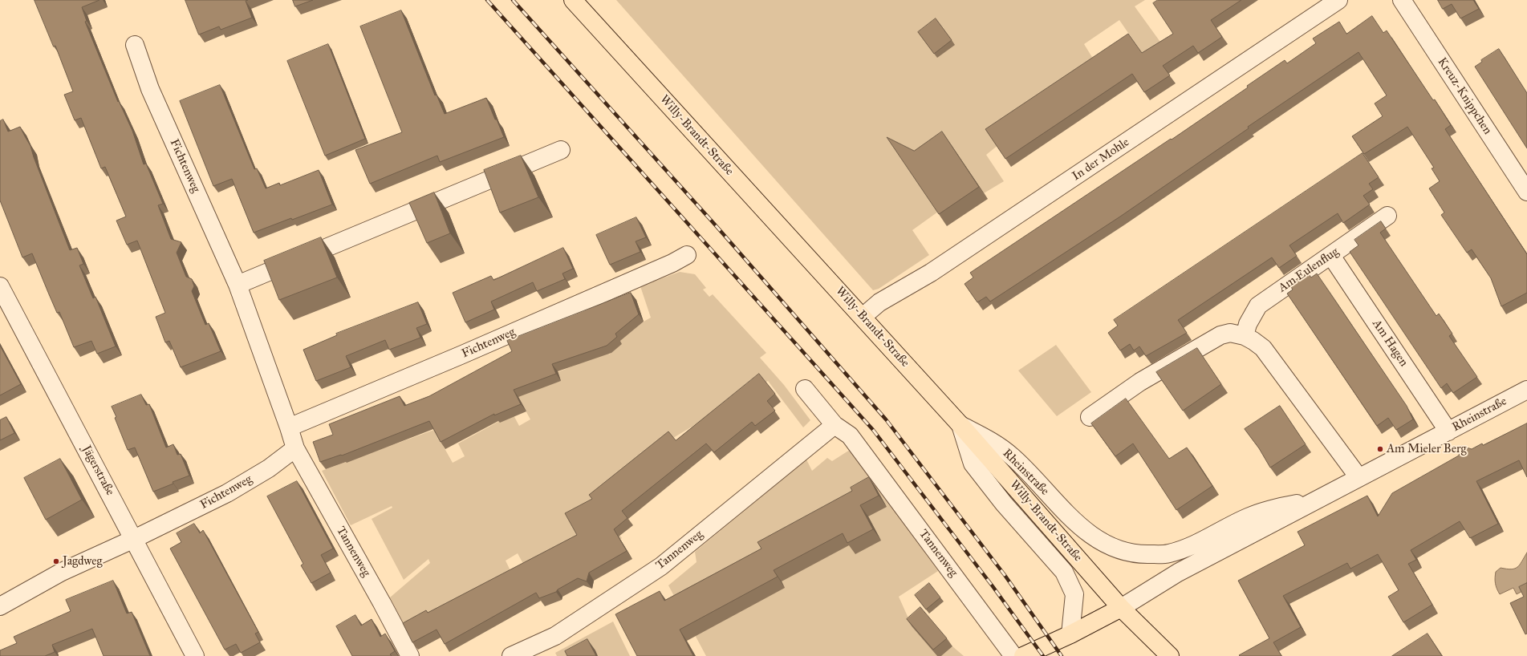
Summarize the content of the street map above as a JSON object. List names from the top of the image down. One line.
{"streets":{"main road":["Willy-Brandt-Straße"],"street":["Kreuz-Knippchen","In der Mohle","Fichtenweg","Am Eulenflug","Am Hagen","Rheinstraße","Jägerstraße","Tannenweg"]},"crossings":[["Willy-Brandt-Straße","In der Mohle"],["Willy-Brandt-Straße","Rheinstraße"],["Fichtenweg","Jägerstraße"],["Fichtenweg","Tannenweg"],["Am Eulenflug","Am Hagen"],["Am Hagen","Rheinstraße"]],"places":["Am Mieler Berg","Jagdweg"]}
